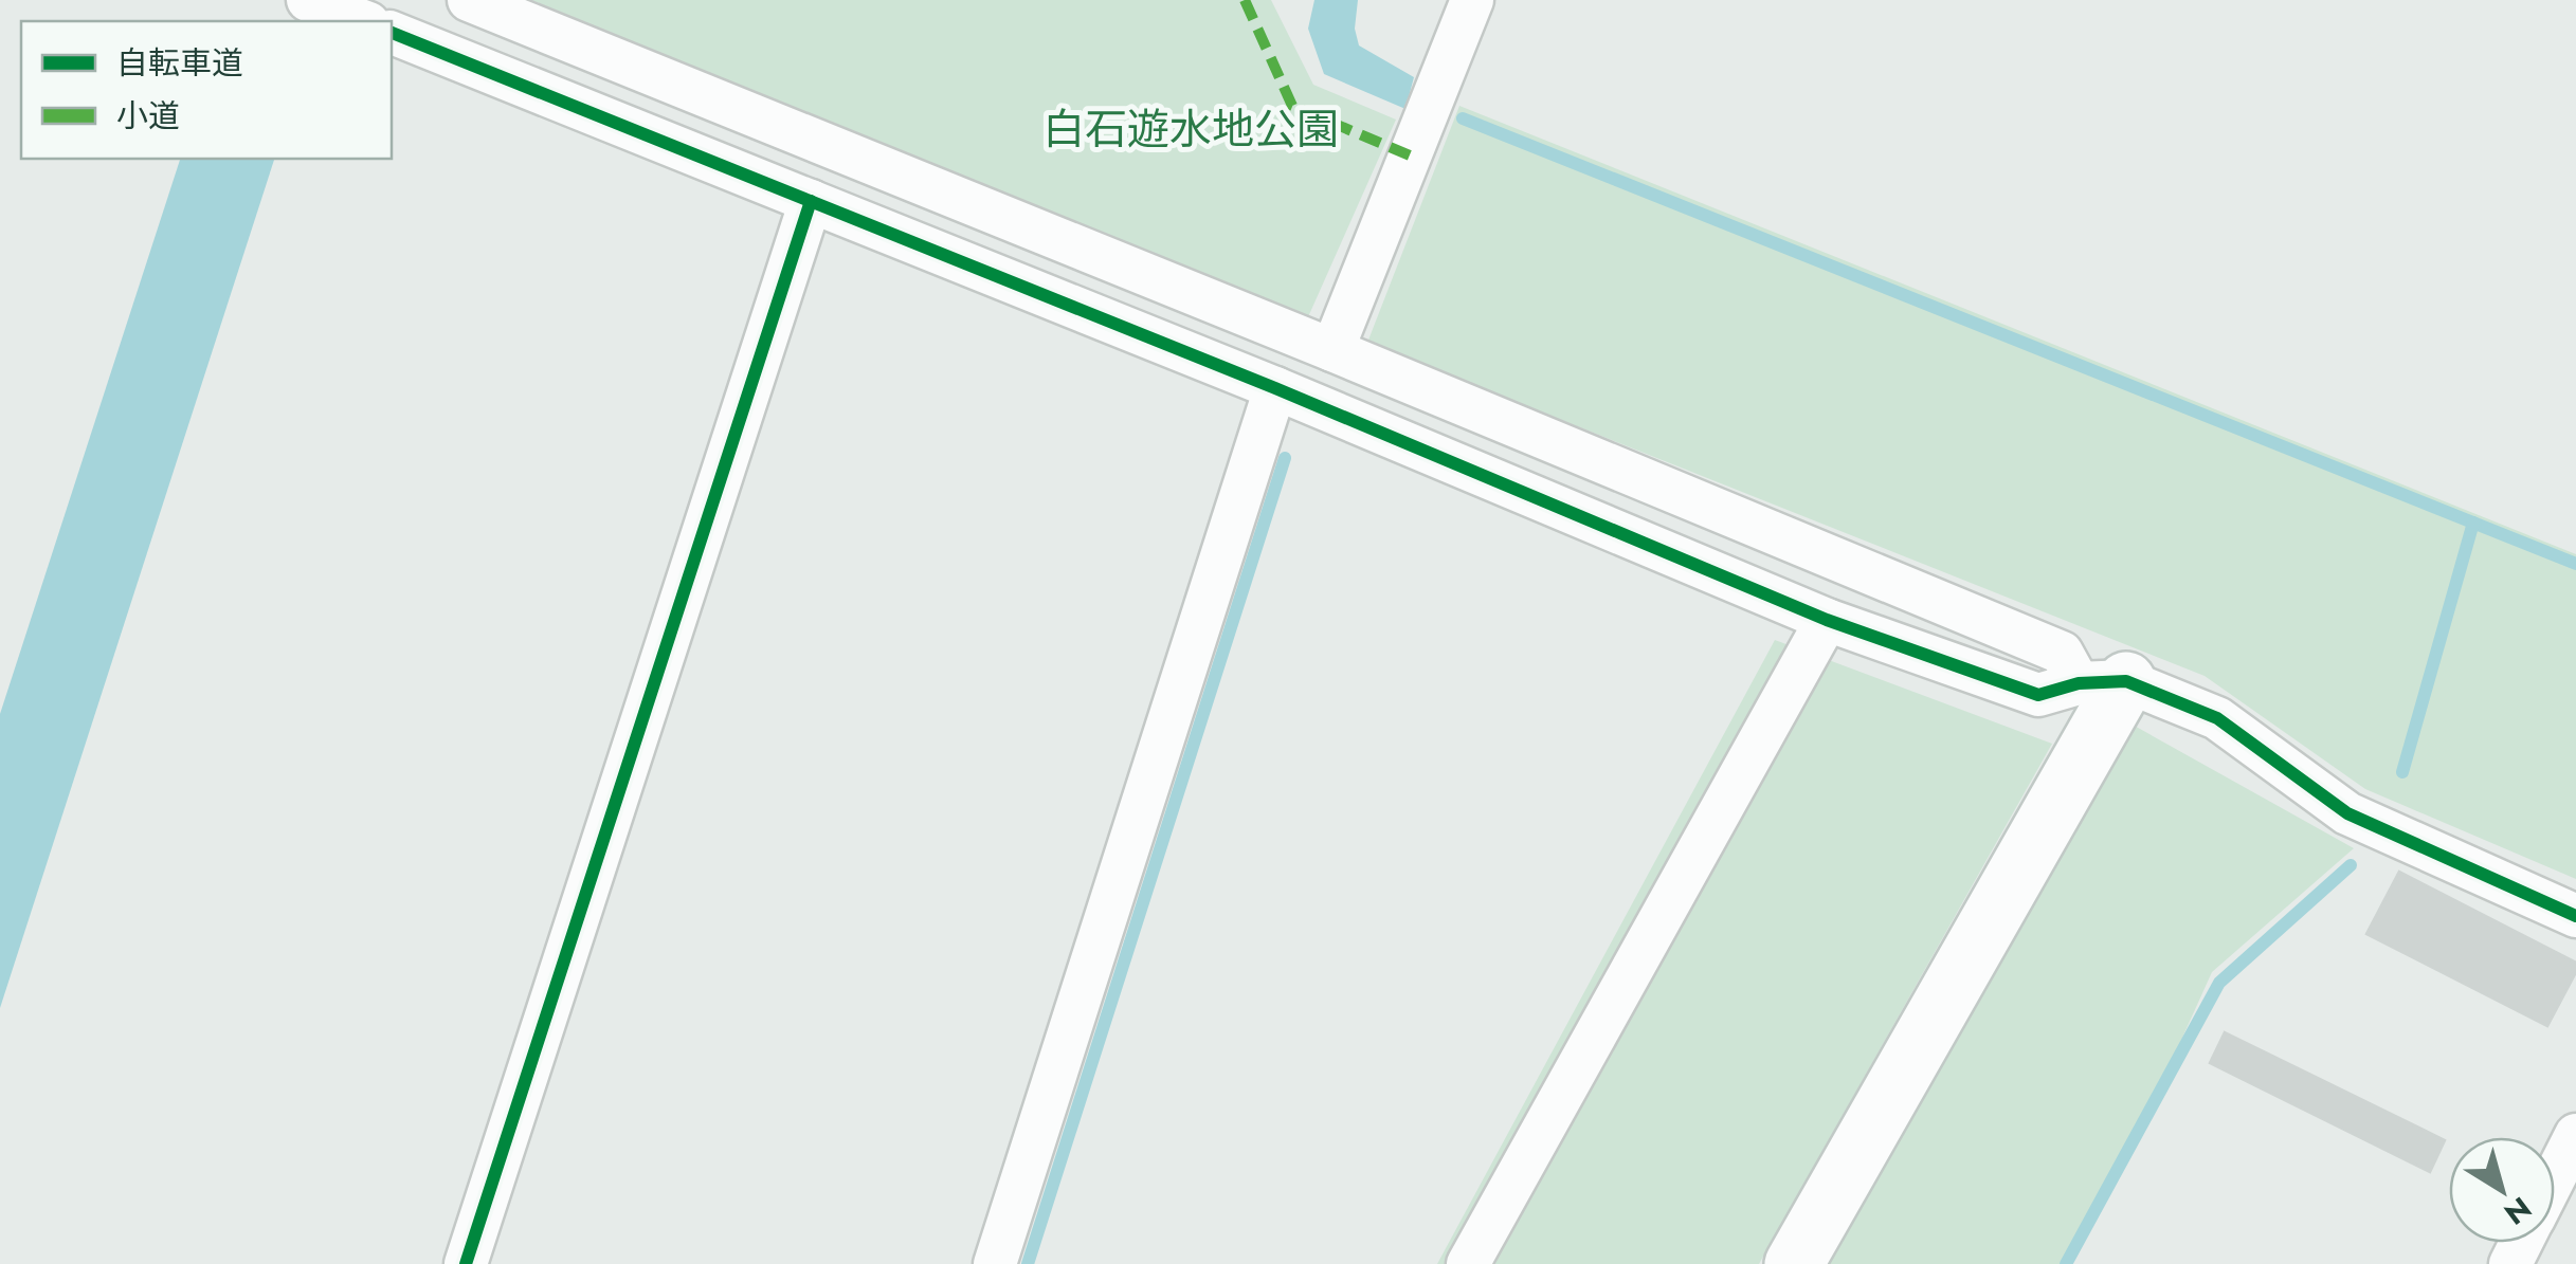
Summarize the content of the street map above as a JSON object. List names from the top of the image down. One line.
{"parks":["白石遊水地公園"],"legend":["自転車道","小道"],"north":"bottom right"}
